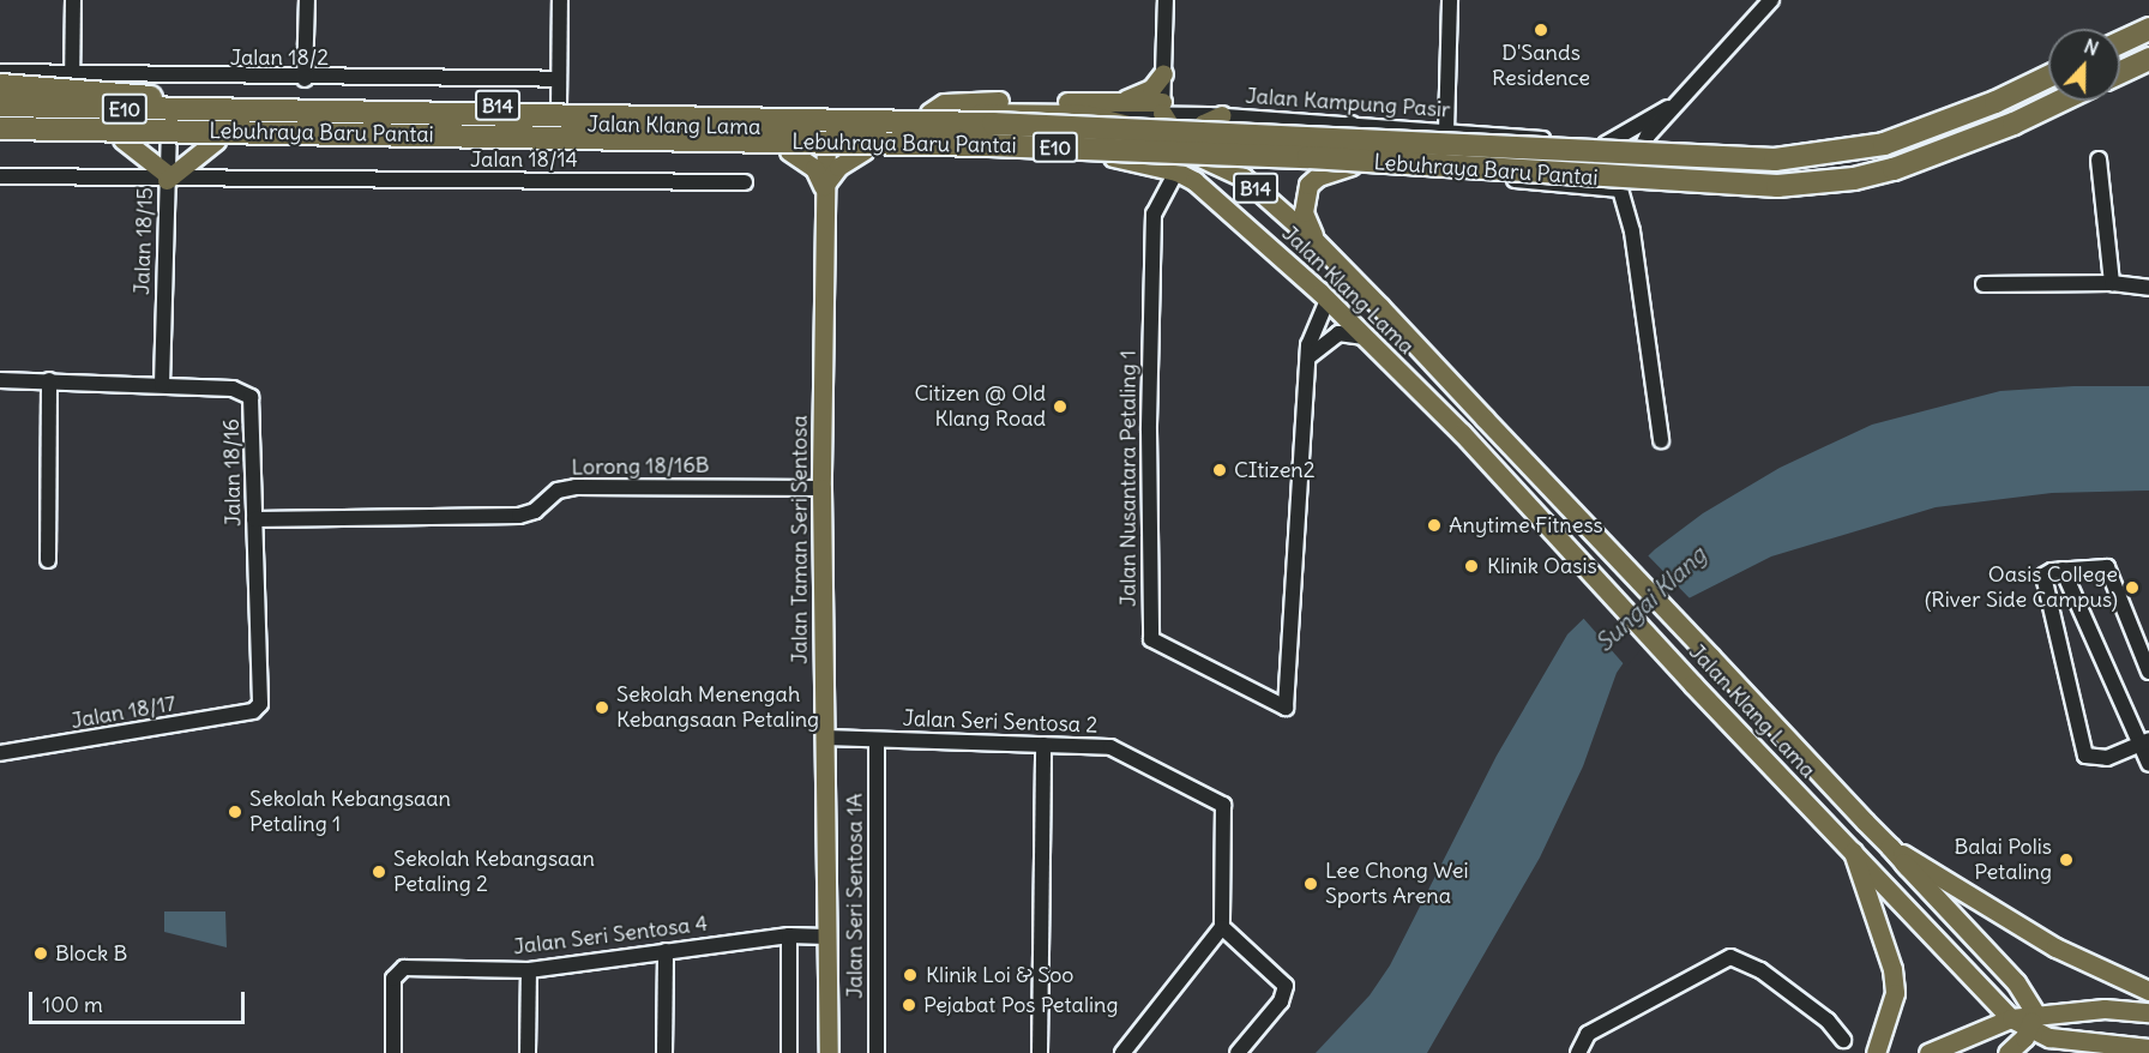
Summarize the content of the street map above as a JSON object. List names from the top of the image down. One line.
{"streets":{"highway":["E10","Lebuhraya Baru Pantai"],"main road":["B14","Jalan Klang Lama","Jalan Taman Seri Sentosa"],"street":["Jalan 18/2","Jalan Kampung Pasir","Jalan 18/14","Jalan 18/15","Lorong 18/16B","Jalan 18/16","Jalan Nusantara Petaling 1","Jalan 18/17","Jalan Seri Sentosa 2","Jalan Seri Sentosa 1A","Jalan Seri Sentosa 4"]},"crossings":[["Jalan Kampung Pasir","Jalan Klang Lama"],["Jalan Klang Lama","Jalan 18/15"],["Jalan Klang Lama","Jalan Nusantara Petaling 1"],["Jalan Klang Lama","Jalan Taman Seri Sentosa"],["Jalan 18/14","Jalan 18/15"],["Jalan 18/15","Jalan 18/16"],["Lorong 18/16B","Jalan 18/16"],["Lorong 18/16B","Jalan Taman Seri Sentosa"],["Jalan 18/16","Jalan 18/17"],["Jalan Taman Seri Sentosa","Jalan Seri Sentosa 2"],["Jalan Taman Seri Sentosa","Jalan Seri Sentosa 4"],["Jalan Seri Sentosa 2","Jalan Seri Sentosa 1A"]],"water":["Sungai Klang"],"places":["D'Sands Residence","Citizen @ Old Klang Road","CItizen2","Anytime Fitness","Klinik Oasis","Oasis College (River Side Campus)","Sekolah Menengah Kebangsaan Petaling","Sekolah Kebangsaan Petaling 1","Balai Polis Petaling","Sekolah Kebangsaan Petaling 2","Lee Chong Wei Sports Arena","Block B","Klinik Loi & Soo","Pejabat Pos Petaling"],"scale_bar":"100 m","north":"top"}
